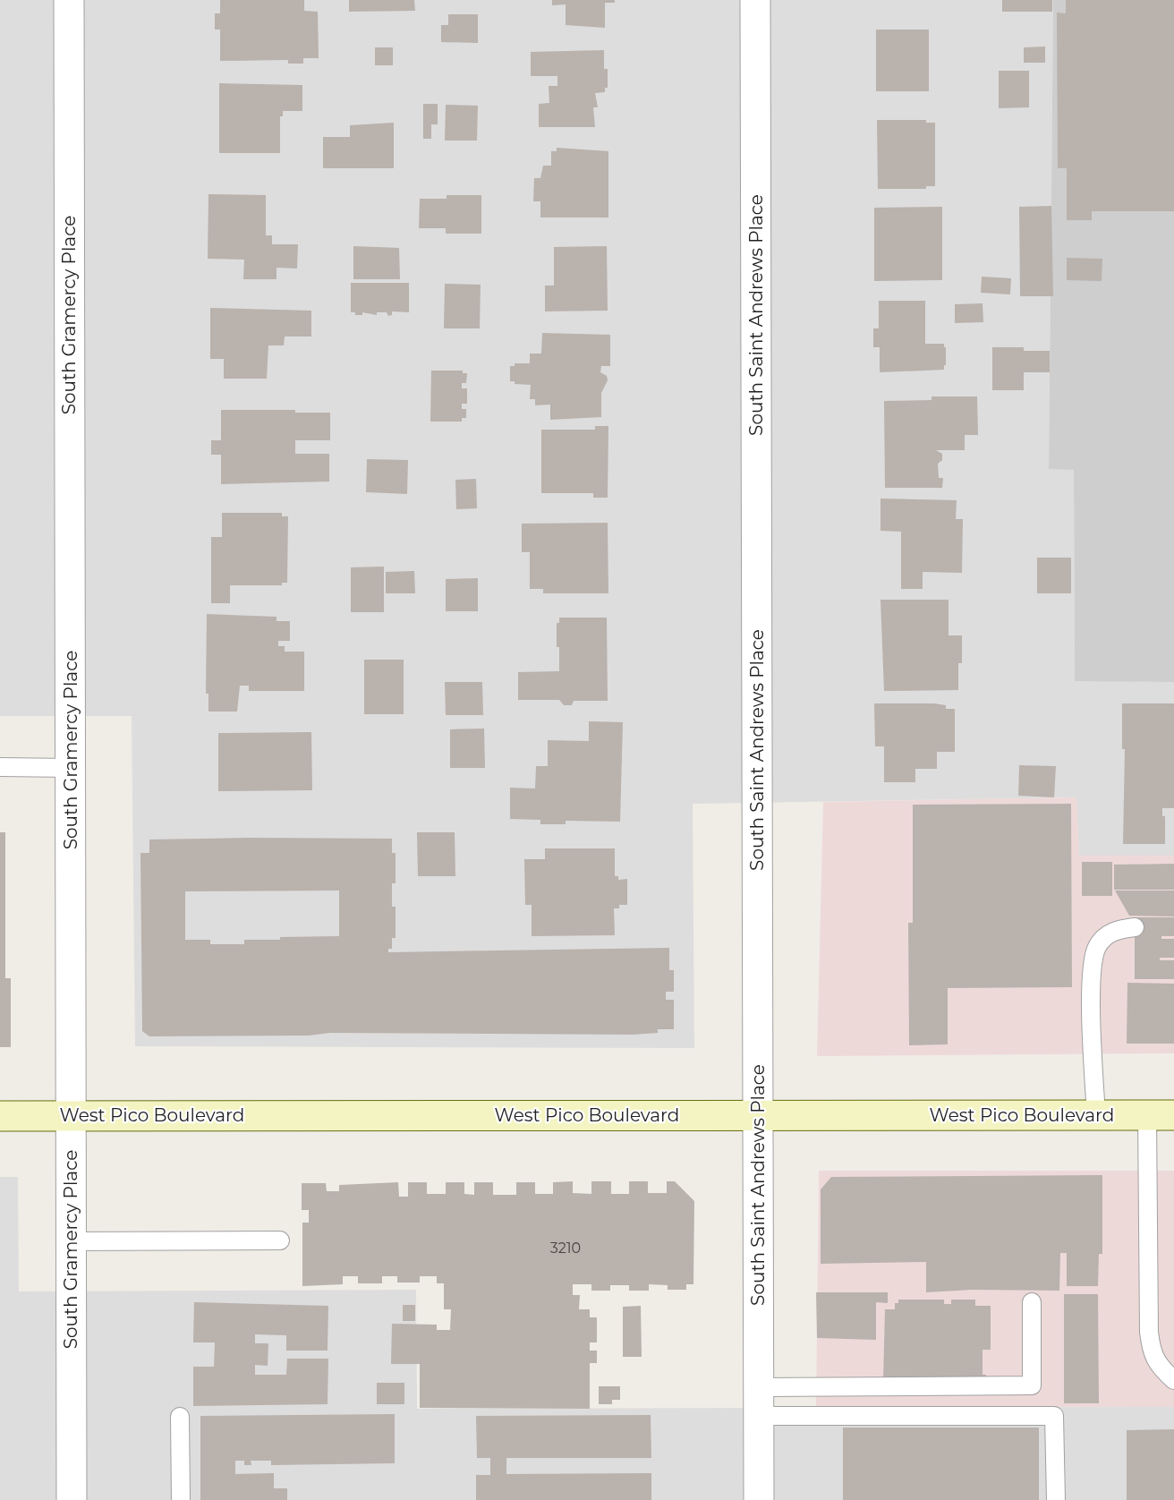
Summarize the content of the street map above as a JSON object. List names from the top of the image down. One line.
{"streets":{"main road":["West Pico Boulevard"],"street":["South Gramercy Place","South Saint Andrews Place"]},"crossings":[["South Gramercy Place","West Pico Boulevard"],["South Saint Andrews Place","West Pico Boulevard"]],"house_numbers":["3210"]}
